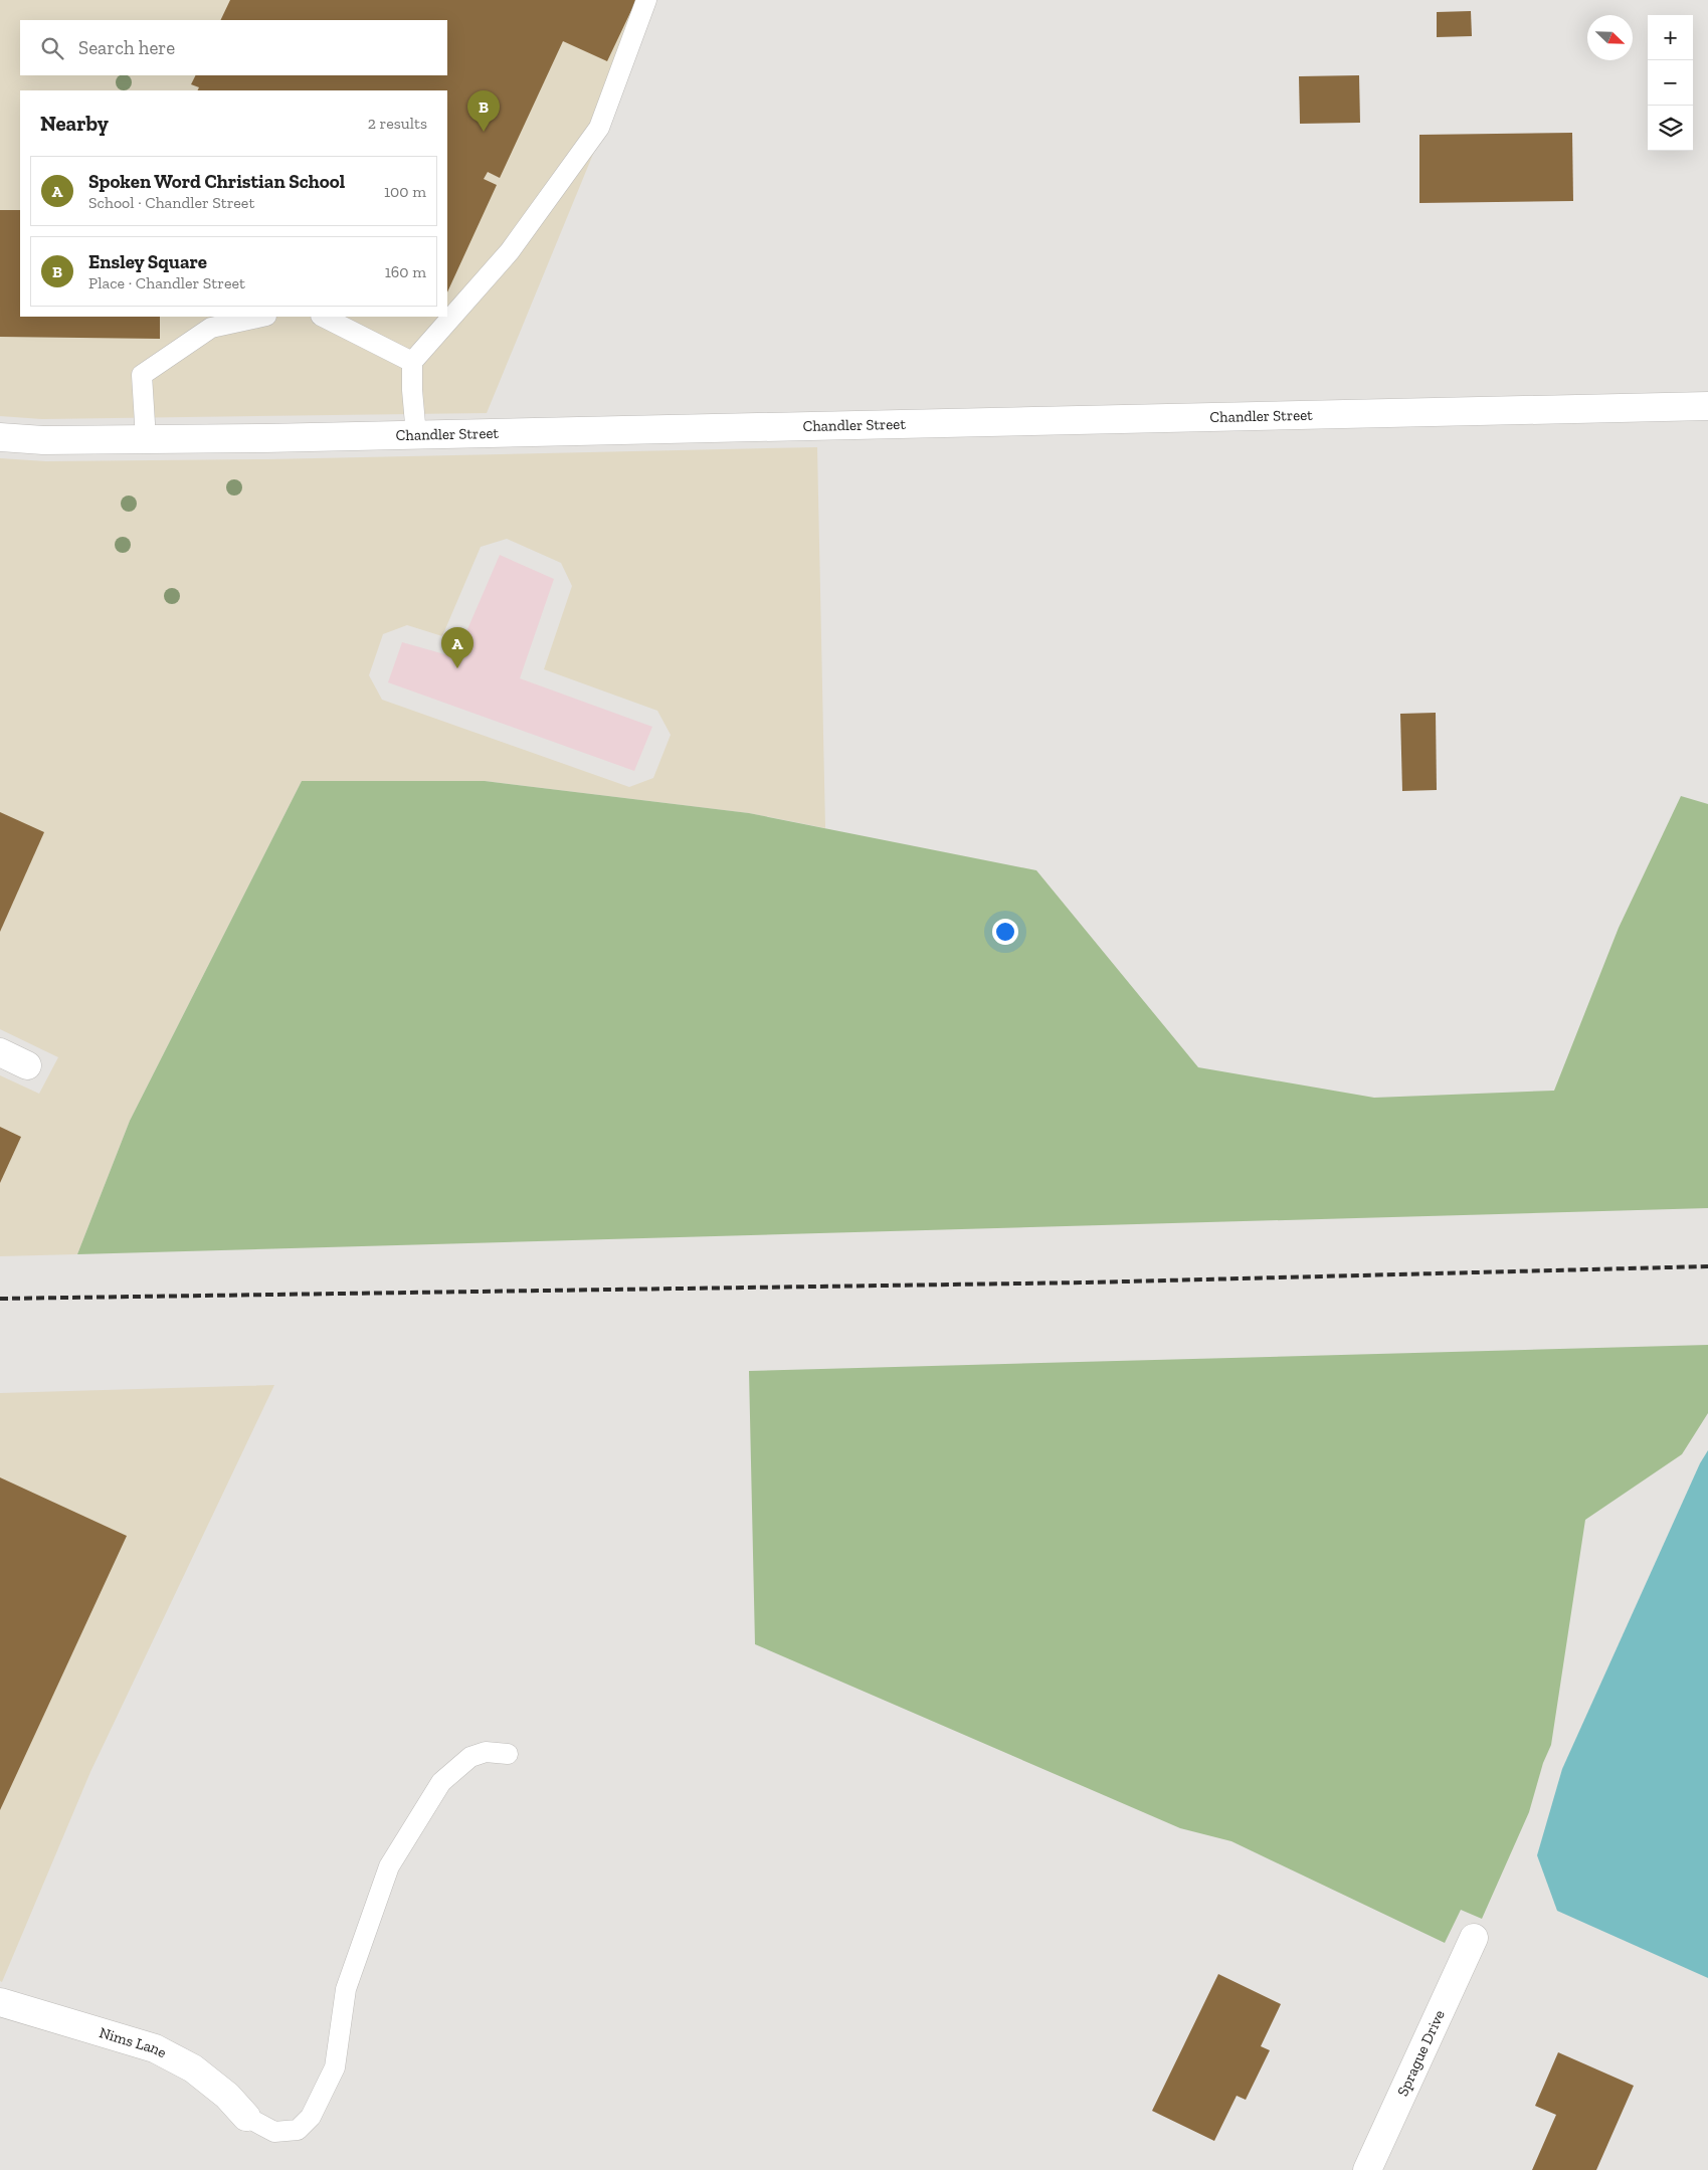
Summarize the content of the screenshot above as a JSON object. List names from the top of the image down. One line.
{"streets":{"street":["Chandler Street","Nims Lane","Sprague Drive"]},"north":"bottom right","page":{"map_buttons":["+","−"],"search":"Search here","pins":["B","A"],"heading":["Nearby","2 results"],"list":[{"mark":"A","name":"Spoken Word Christian School","note":"School · Chandler Street","value":"100 m"},{"mark":"B","name":"Ensley Square","note":"Place · Chandler Street","value":"160 m"}]}}
